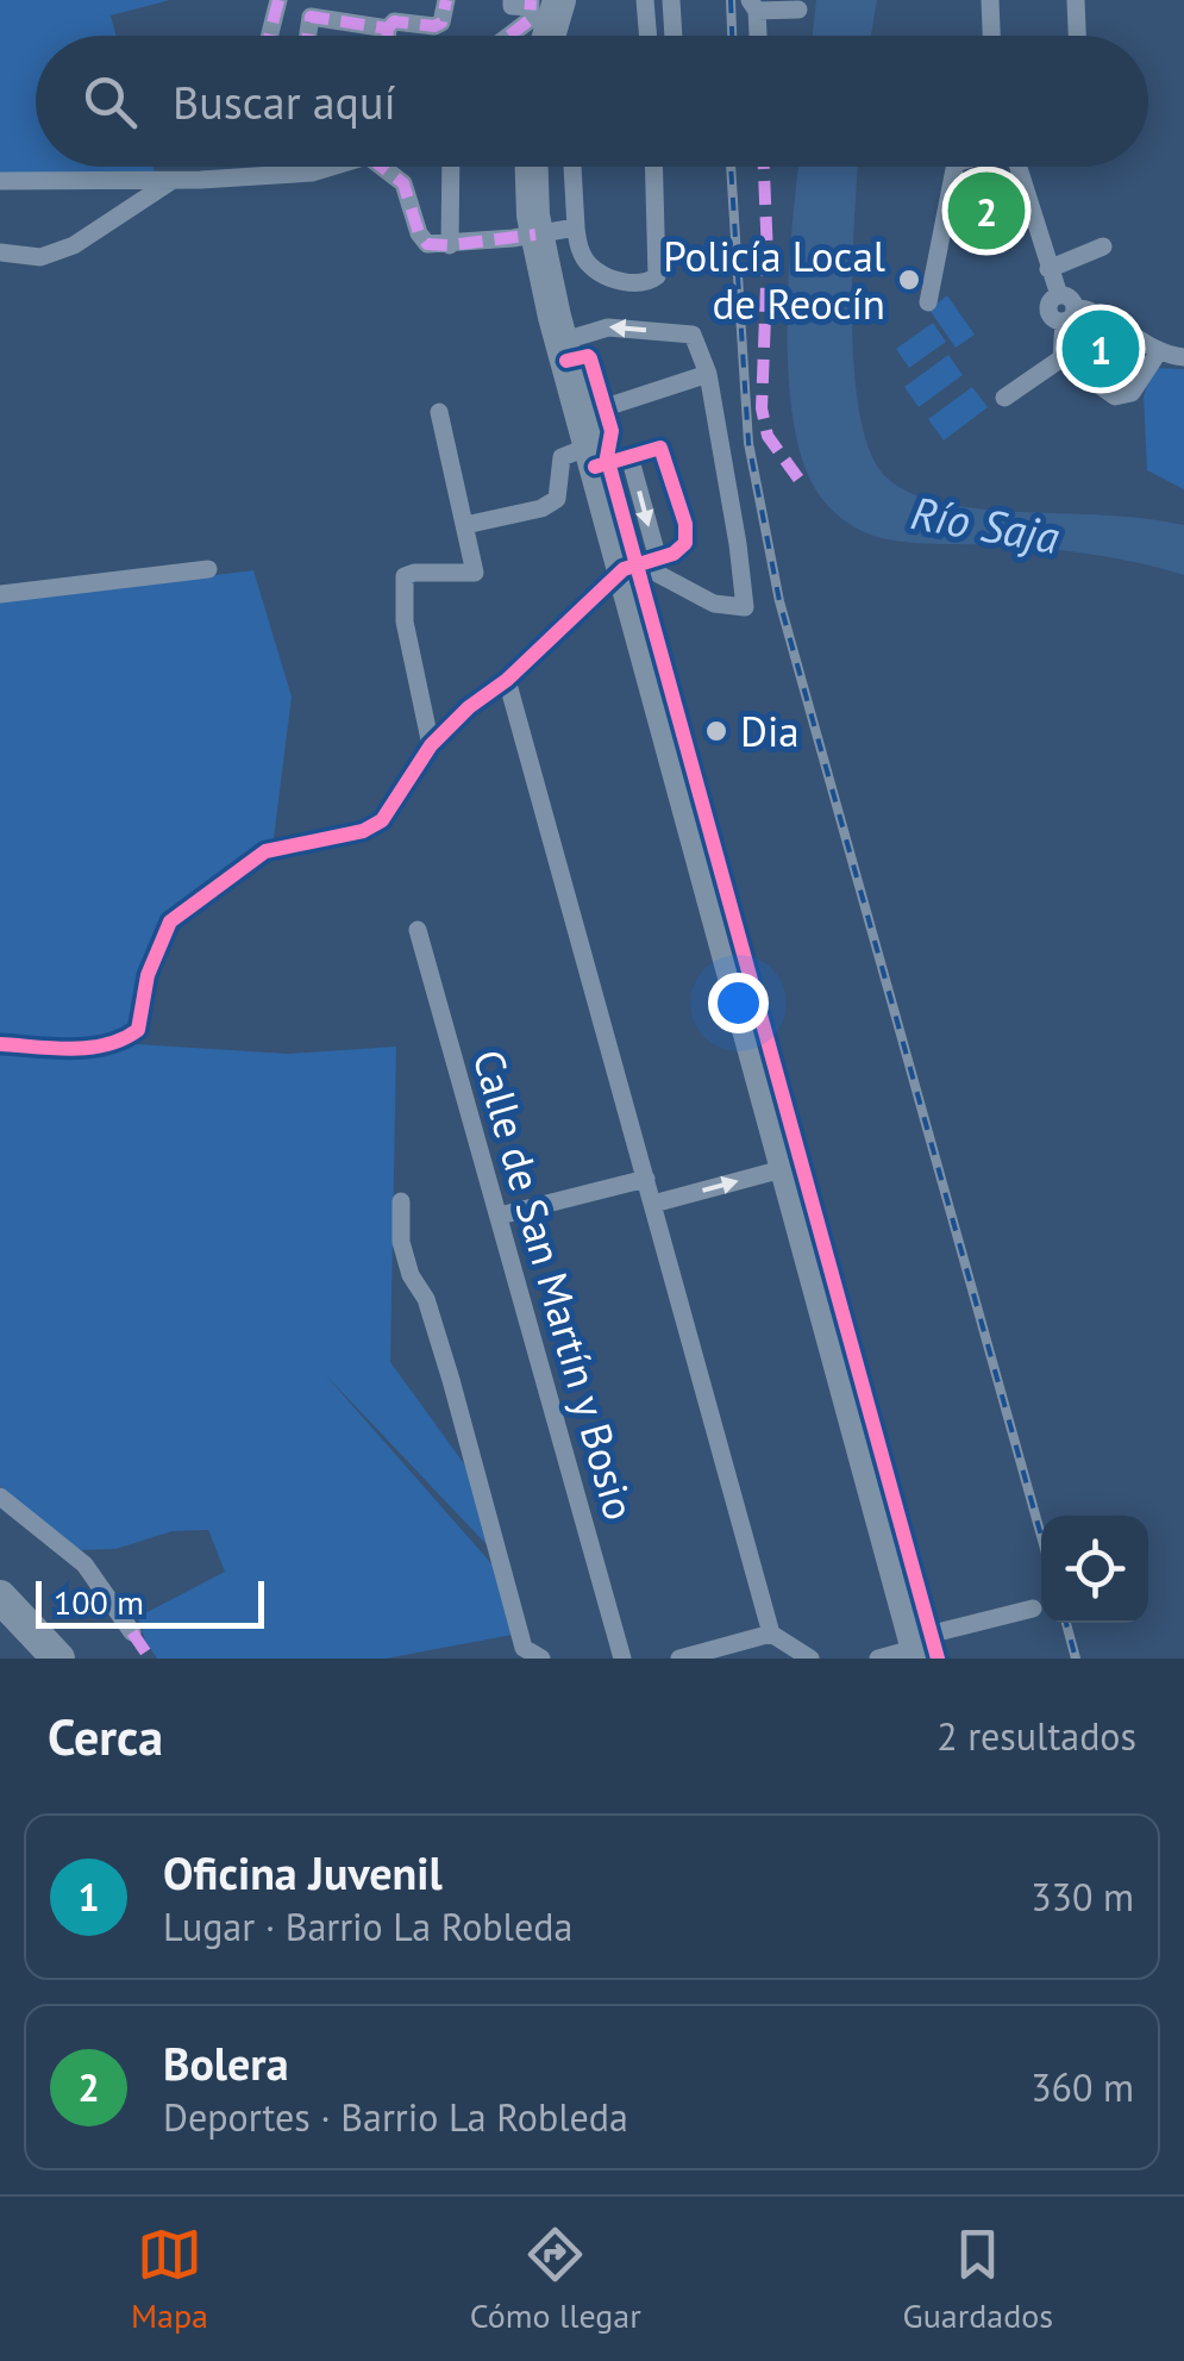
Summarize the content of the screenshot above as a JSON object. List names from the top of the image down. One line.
{"streets":{"street":["Calle de San Martín y Bosio"]},"water":["Río Saja"],"places":["Policía Local de Reocín","Dia"],"scale_bar":"100 m","page":{"search":"Buscar aquí","pins":["2","1"],"scale":"100 m","heading":["Cerca","2 resultados"],"list":[{"mark":"1","name":"Oficina Juvenil","note":"Lugar · Barrio La Robleda","value":"330 m"},{"mark":"2","name":"Bolera","note":"Deportes · Barrio La Robleda","value":"360 m"}],"nav":["Mapa","Cómo llegar","Guardados"]}}
